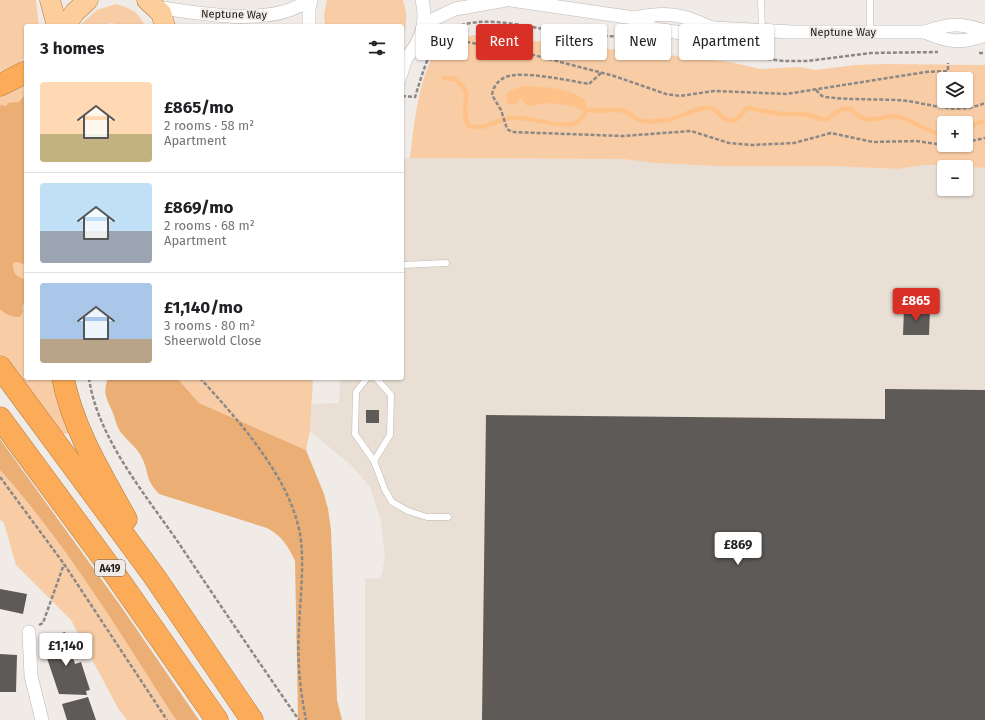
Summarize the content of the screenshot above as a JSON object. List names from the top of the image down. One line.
{"streets":{"highway":["A419"],"street":["Neptune Way"]},"page":{"chip":["Buy","Rent","Filters","New","Apartment"],"heading":"3 homes","map_buttons":["+","−"],"list":[{"name":"£865/mo","note":"2 rooms · 58 m² · Apartment"},{"name":"£869/mo","note":"2 rooms · 68 m² · Apartment"},{"name":"£1,140/mo","note":"3 rooms · 80 m² · Sheerwold Close"}],"price":["£865","£869","£1,140"]}}
